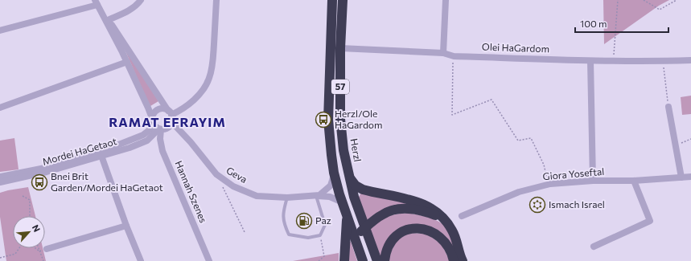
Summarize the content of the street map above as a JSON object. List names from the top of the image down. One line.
{"streets":{"highway":["57","Herzl"],"street":["Olei HaGardom","Mordei HaGetaot","Giora Yoseftal","Geva","Hannah Szenes"]},"crossings":[["Olei HaGardom","Herzl"],["57","Geva"],["Mordei HaGetaot","Geva"],["Mordei HaGetaot","Hannah Szenes"],["Geva","Hannah Szenes"]],"districts":["RAMAT EFRAYIM"],"places":{"bus stop":["Herzl/Ole HaGardom","Bnei Brit Garden/Mordei HaGetaot"],"synagogue":["Ismach Israel"],"fuel station":["Paz"]},"scale_bar":"100 m","north":"top right"}
